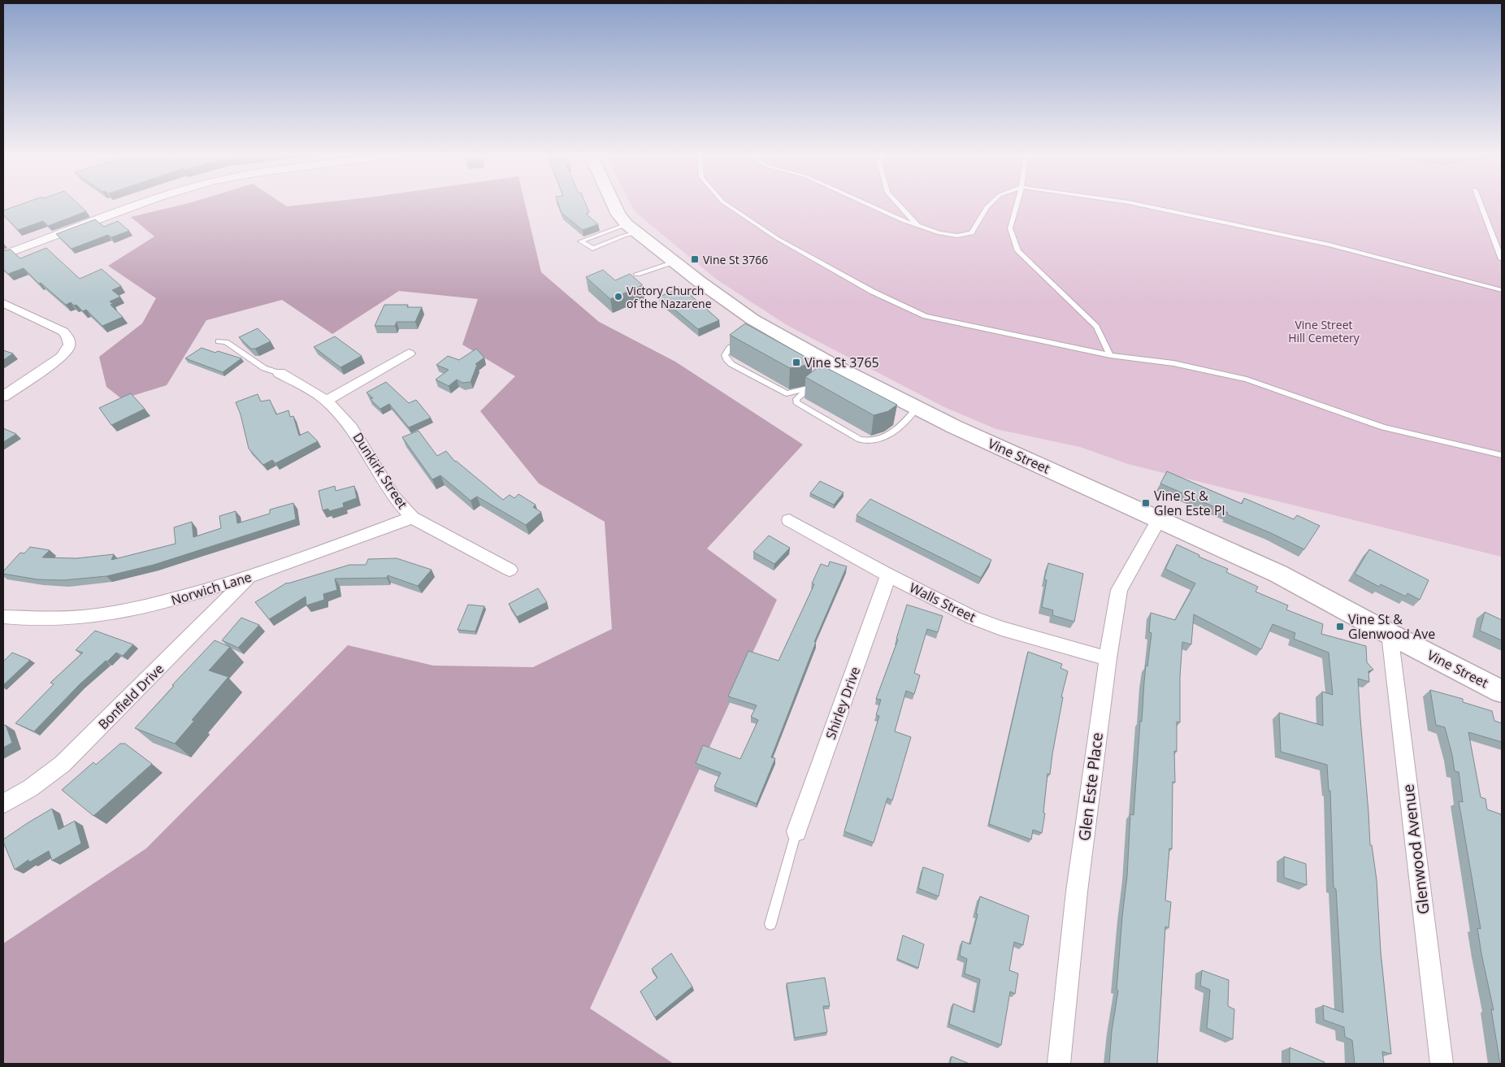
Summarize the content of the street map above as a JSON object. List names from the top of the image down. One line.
{"streets":{"main road":["Vine Street"],"street":["Dunkirk Street","Norwich Lane","Walls Street","Bonfield Drive","Shirley Drive","Glen Este Place","Glenwood Avenue"]},"crossings":[["Vine Street","Glen Este Place"],["Vine Street","Glenwood Avenue"],["Dunkirk Street","Norwich Lane"],["Norwich Lane","Bonfield Drive"],["Walls Street","Shirley Drive"],["Walls Street","Glen Este Place"]],"parks":["Vine Street Hill Cemetery"],"places":{"transit":["Vine St 3766","Vine St 3765","Vine St & Glen Este Pl","Vine St & Glenwood Ave"],"other":["Victory Church of the Nazarene"]}}
